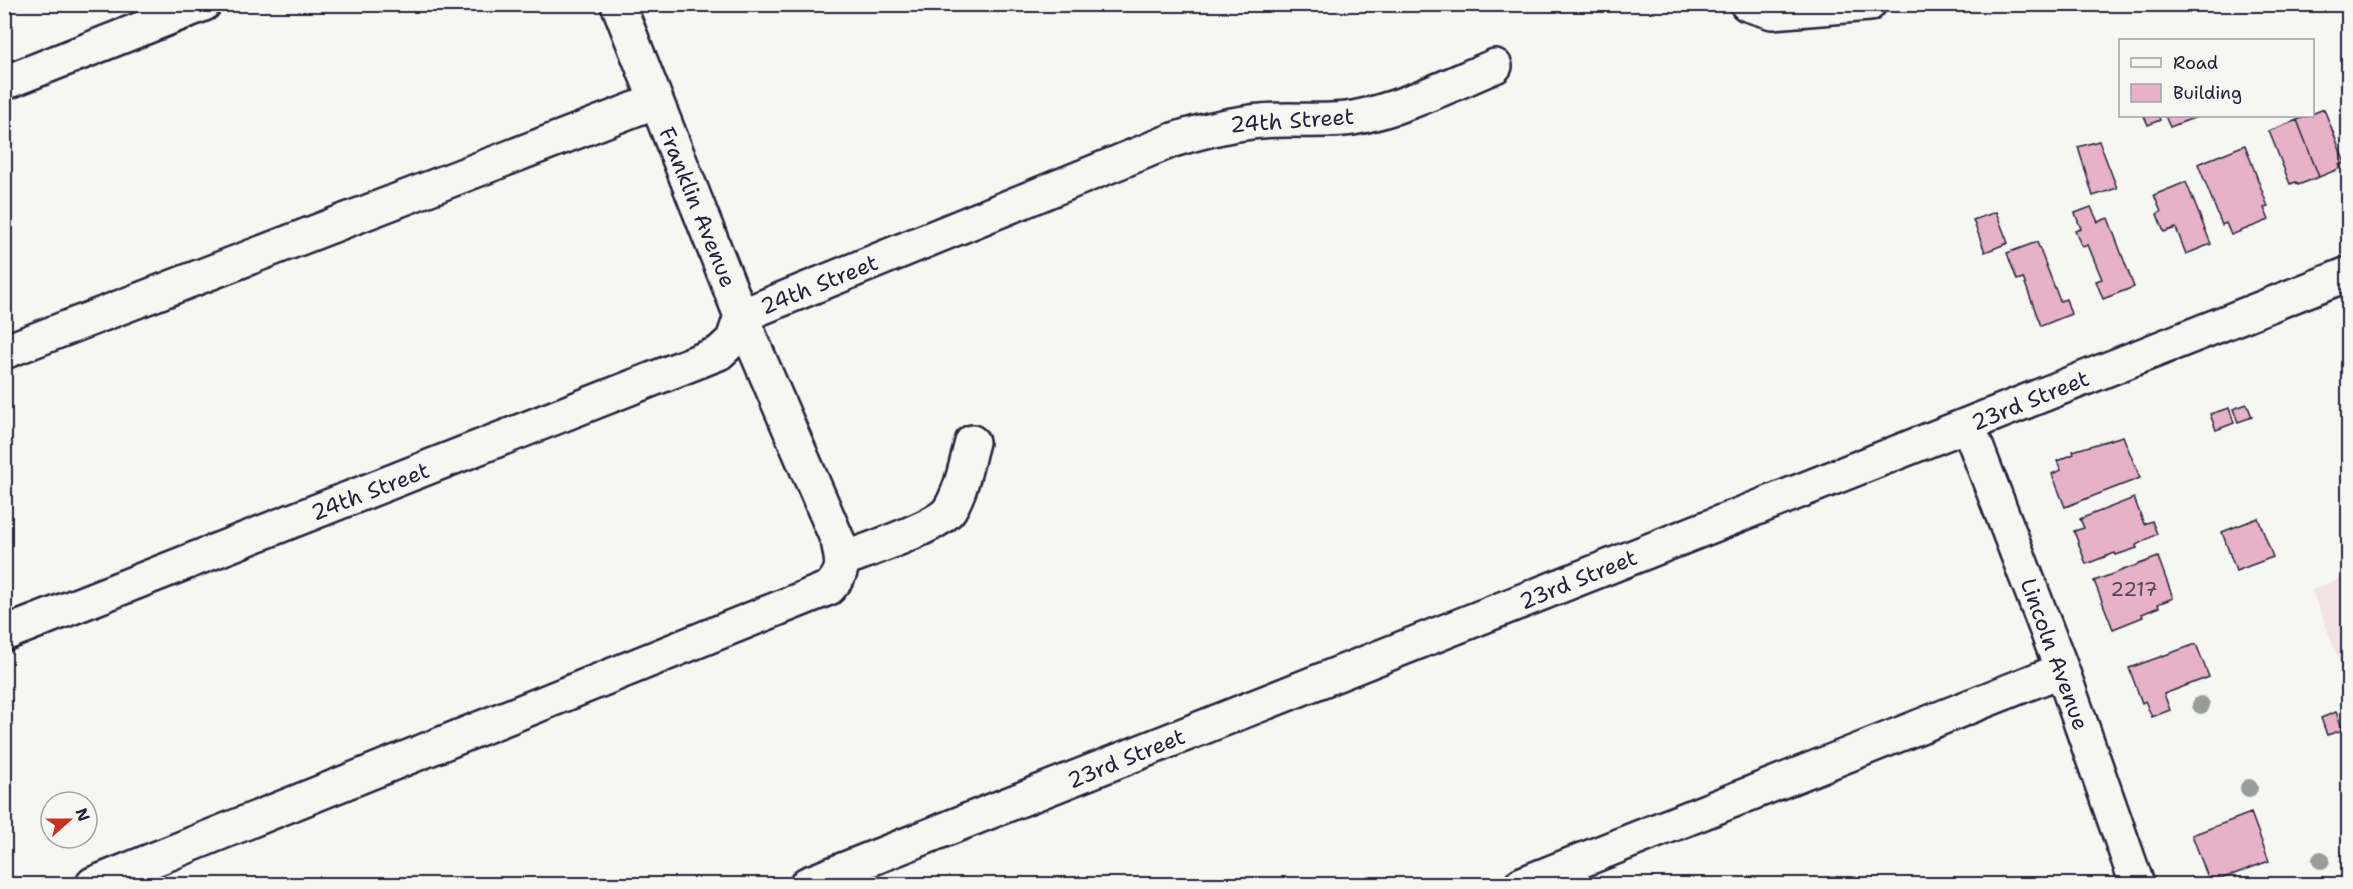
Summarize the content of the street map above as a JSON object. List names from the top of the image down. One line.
{"streets":{"street":["24th Street","Franklin Avenue","23rd Street","Lincoln Avenue"]},"crossings":[["24th Street","Franklin Avenue"],["23rd Street","Lincoln Avenue"]],"house_numbers":["2217"],"legend":["Road","Building"],"north":"right"}
